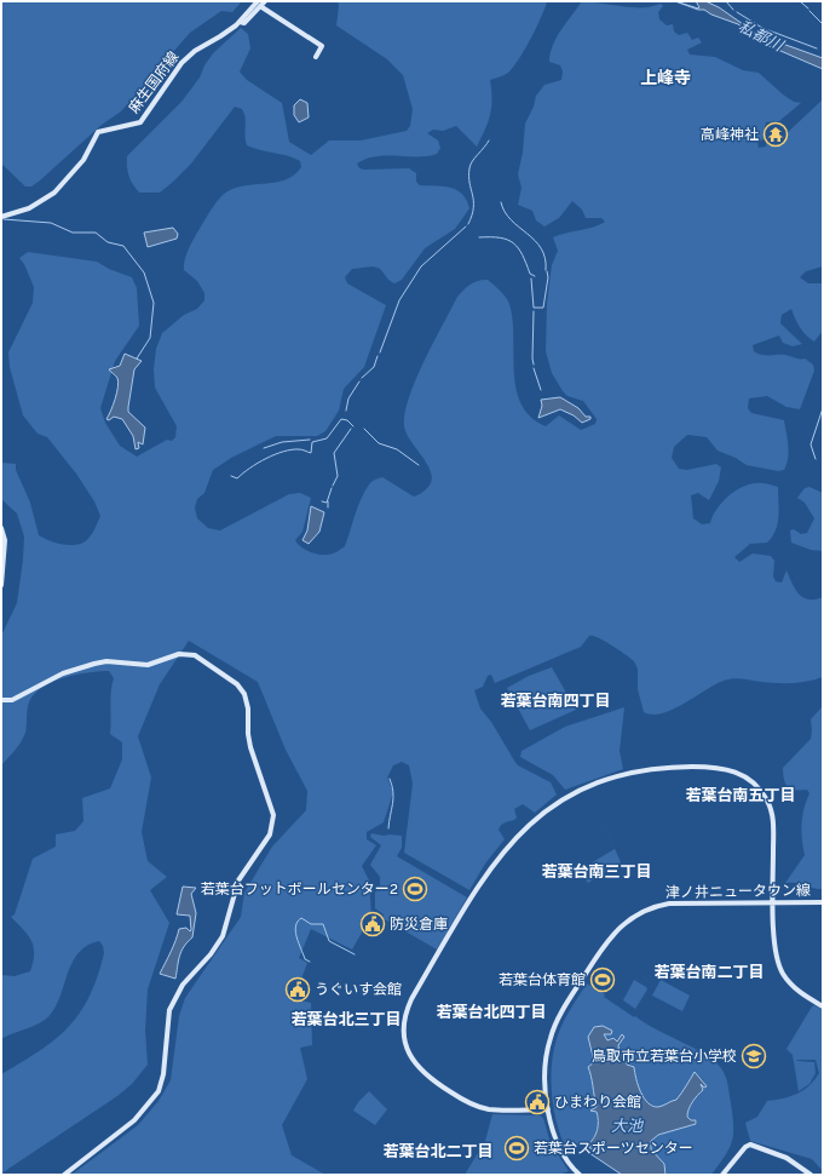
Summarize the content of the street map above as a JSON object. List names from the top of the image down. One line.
{"streets":{"street":["麻生国府線","津ノ井ニュータウン線"]},"districts":["上峰寺","若葉台南四丁目","若葉台南五丁目","若葉台南三丁目","若葉台南二丁目","若葉台北四丁目","若葉台北三丁目","若葉台北二丁目"],"water":["私都川","大池"],"places":{"temple":["高峰神社"],"sports":["若葉台フットボールセンター2","若葉台体育館","若葉台スポーツセンター"],"public building":["防災倉庫","うぐいす会館","ひまわり会館"],"school or university":["鳥取市立若葉台小学校"]}}
